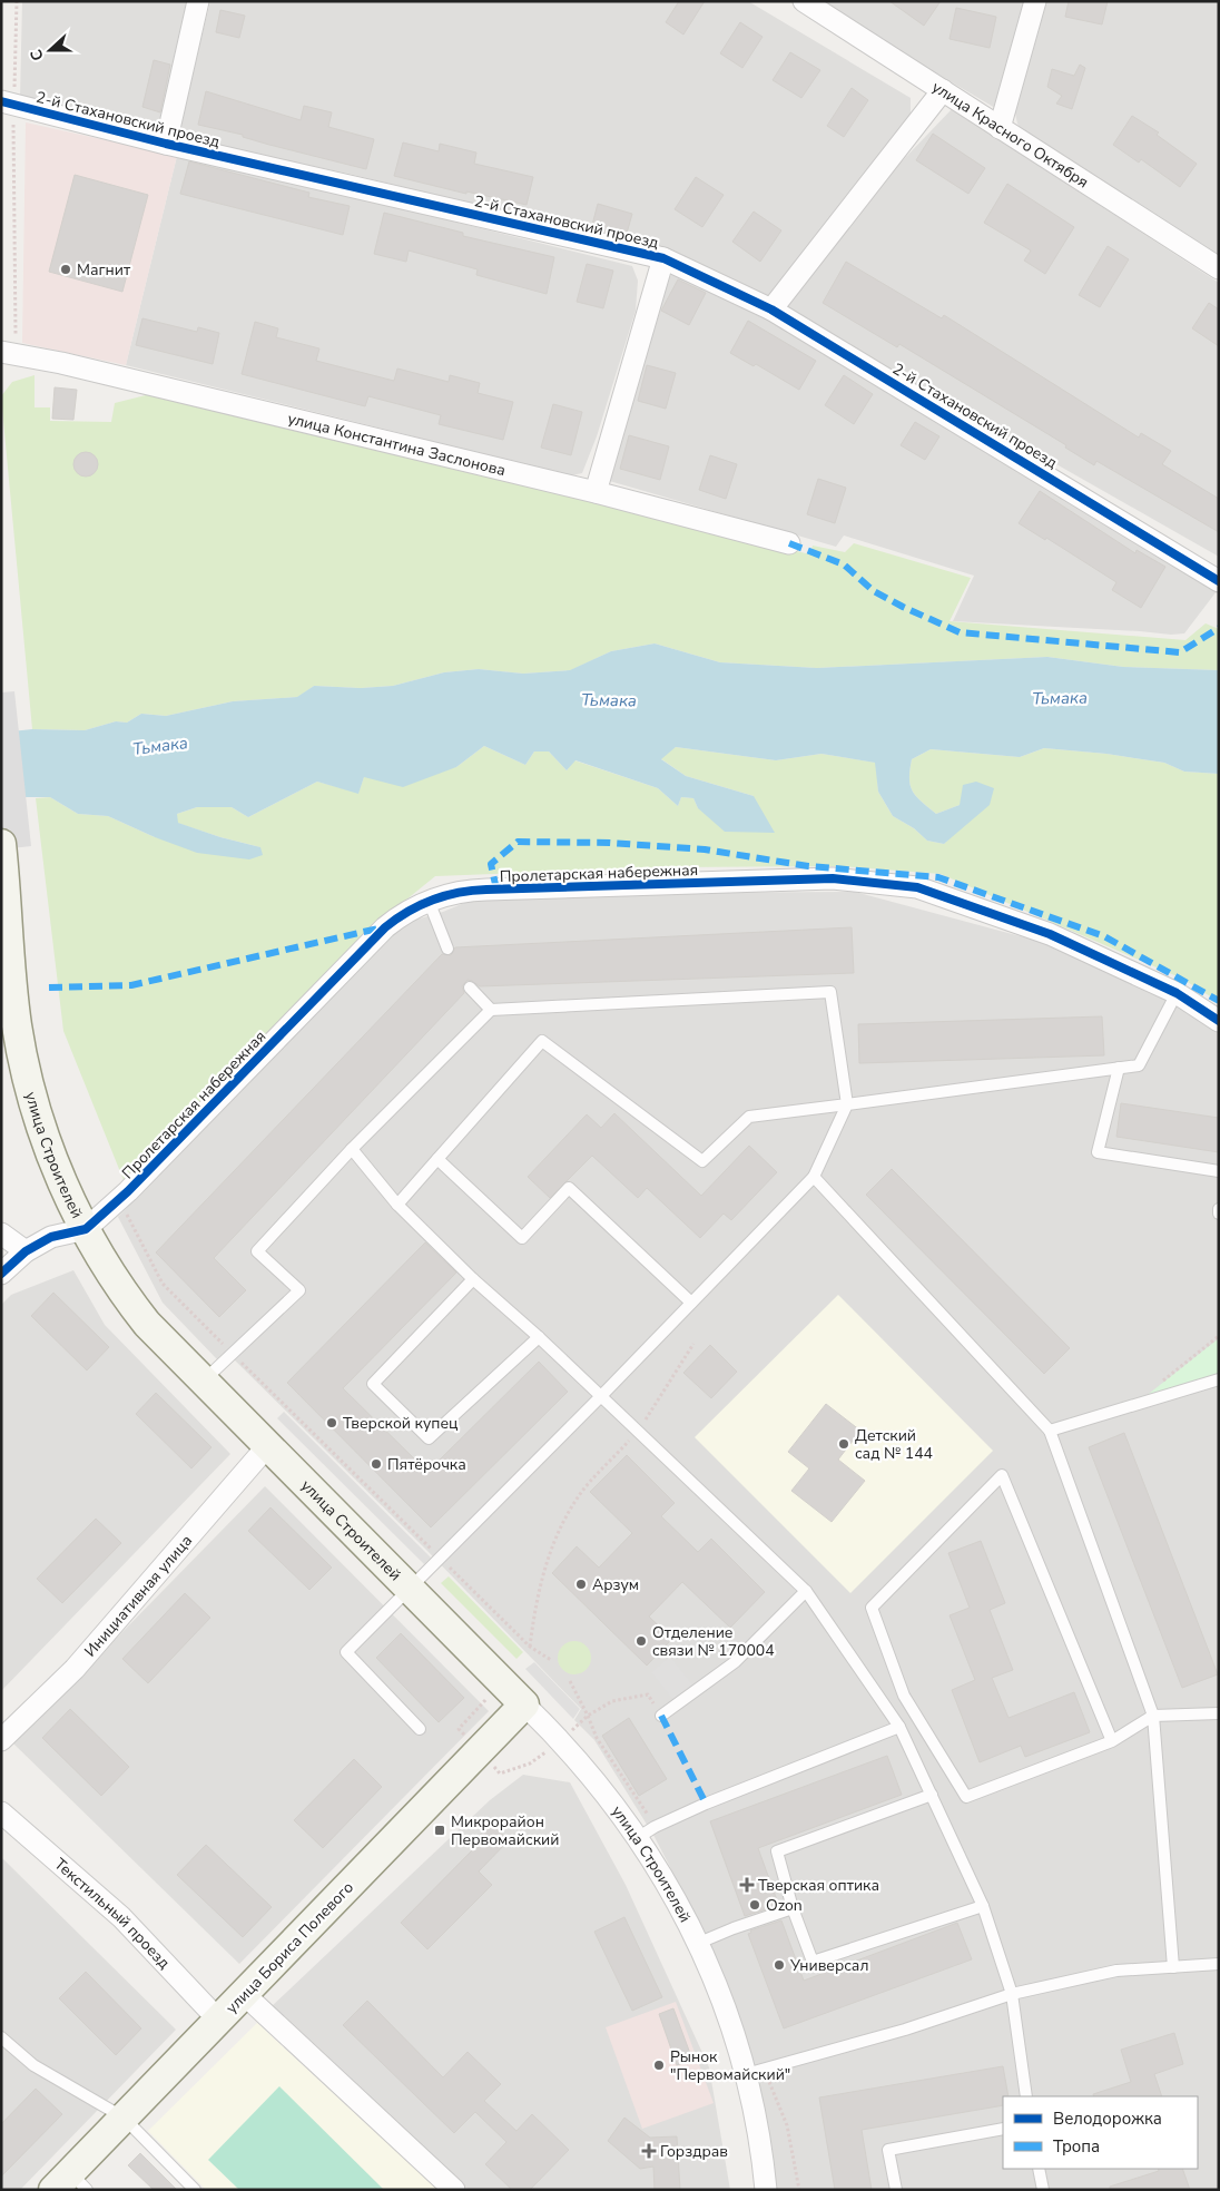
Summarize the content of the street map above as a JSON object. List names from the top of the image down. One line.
{"streets":{"main road":["улица Строителей","улица Бориса Полевого"],"street":["2-й Стахановский проезд","улица Красного Октября","улица Константина Заслонова","Пролетарская набережная","Инициативная улица","Текстильный проезд"]},"crossings":[["Пролетарская набережная","улица Строителей"],["улица Строителей","Инициативная улица"],["улица Строителей","улица Бориса Полевого"],["Текстильный проезд","улица Бориса Полевого"]],"water":["Тьмака"],"places":{"other":["Магнит","Тверской купец","Детский сад № 144","Пятёрочка","Арзум","Отделение связи № 170004","Ozon","Универсал","Рынок \"Первомайский\""],"transit":["Микрорайон Первомайский"],"health":["Тверская оптика","Горздрав"]},"legend":["Велодорожка","Тропа"],"north":"left"}
